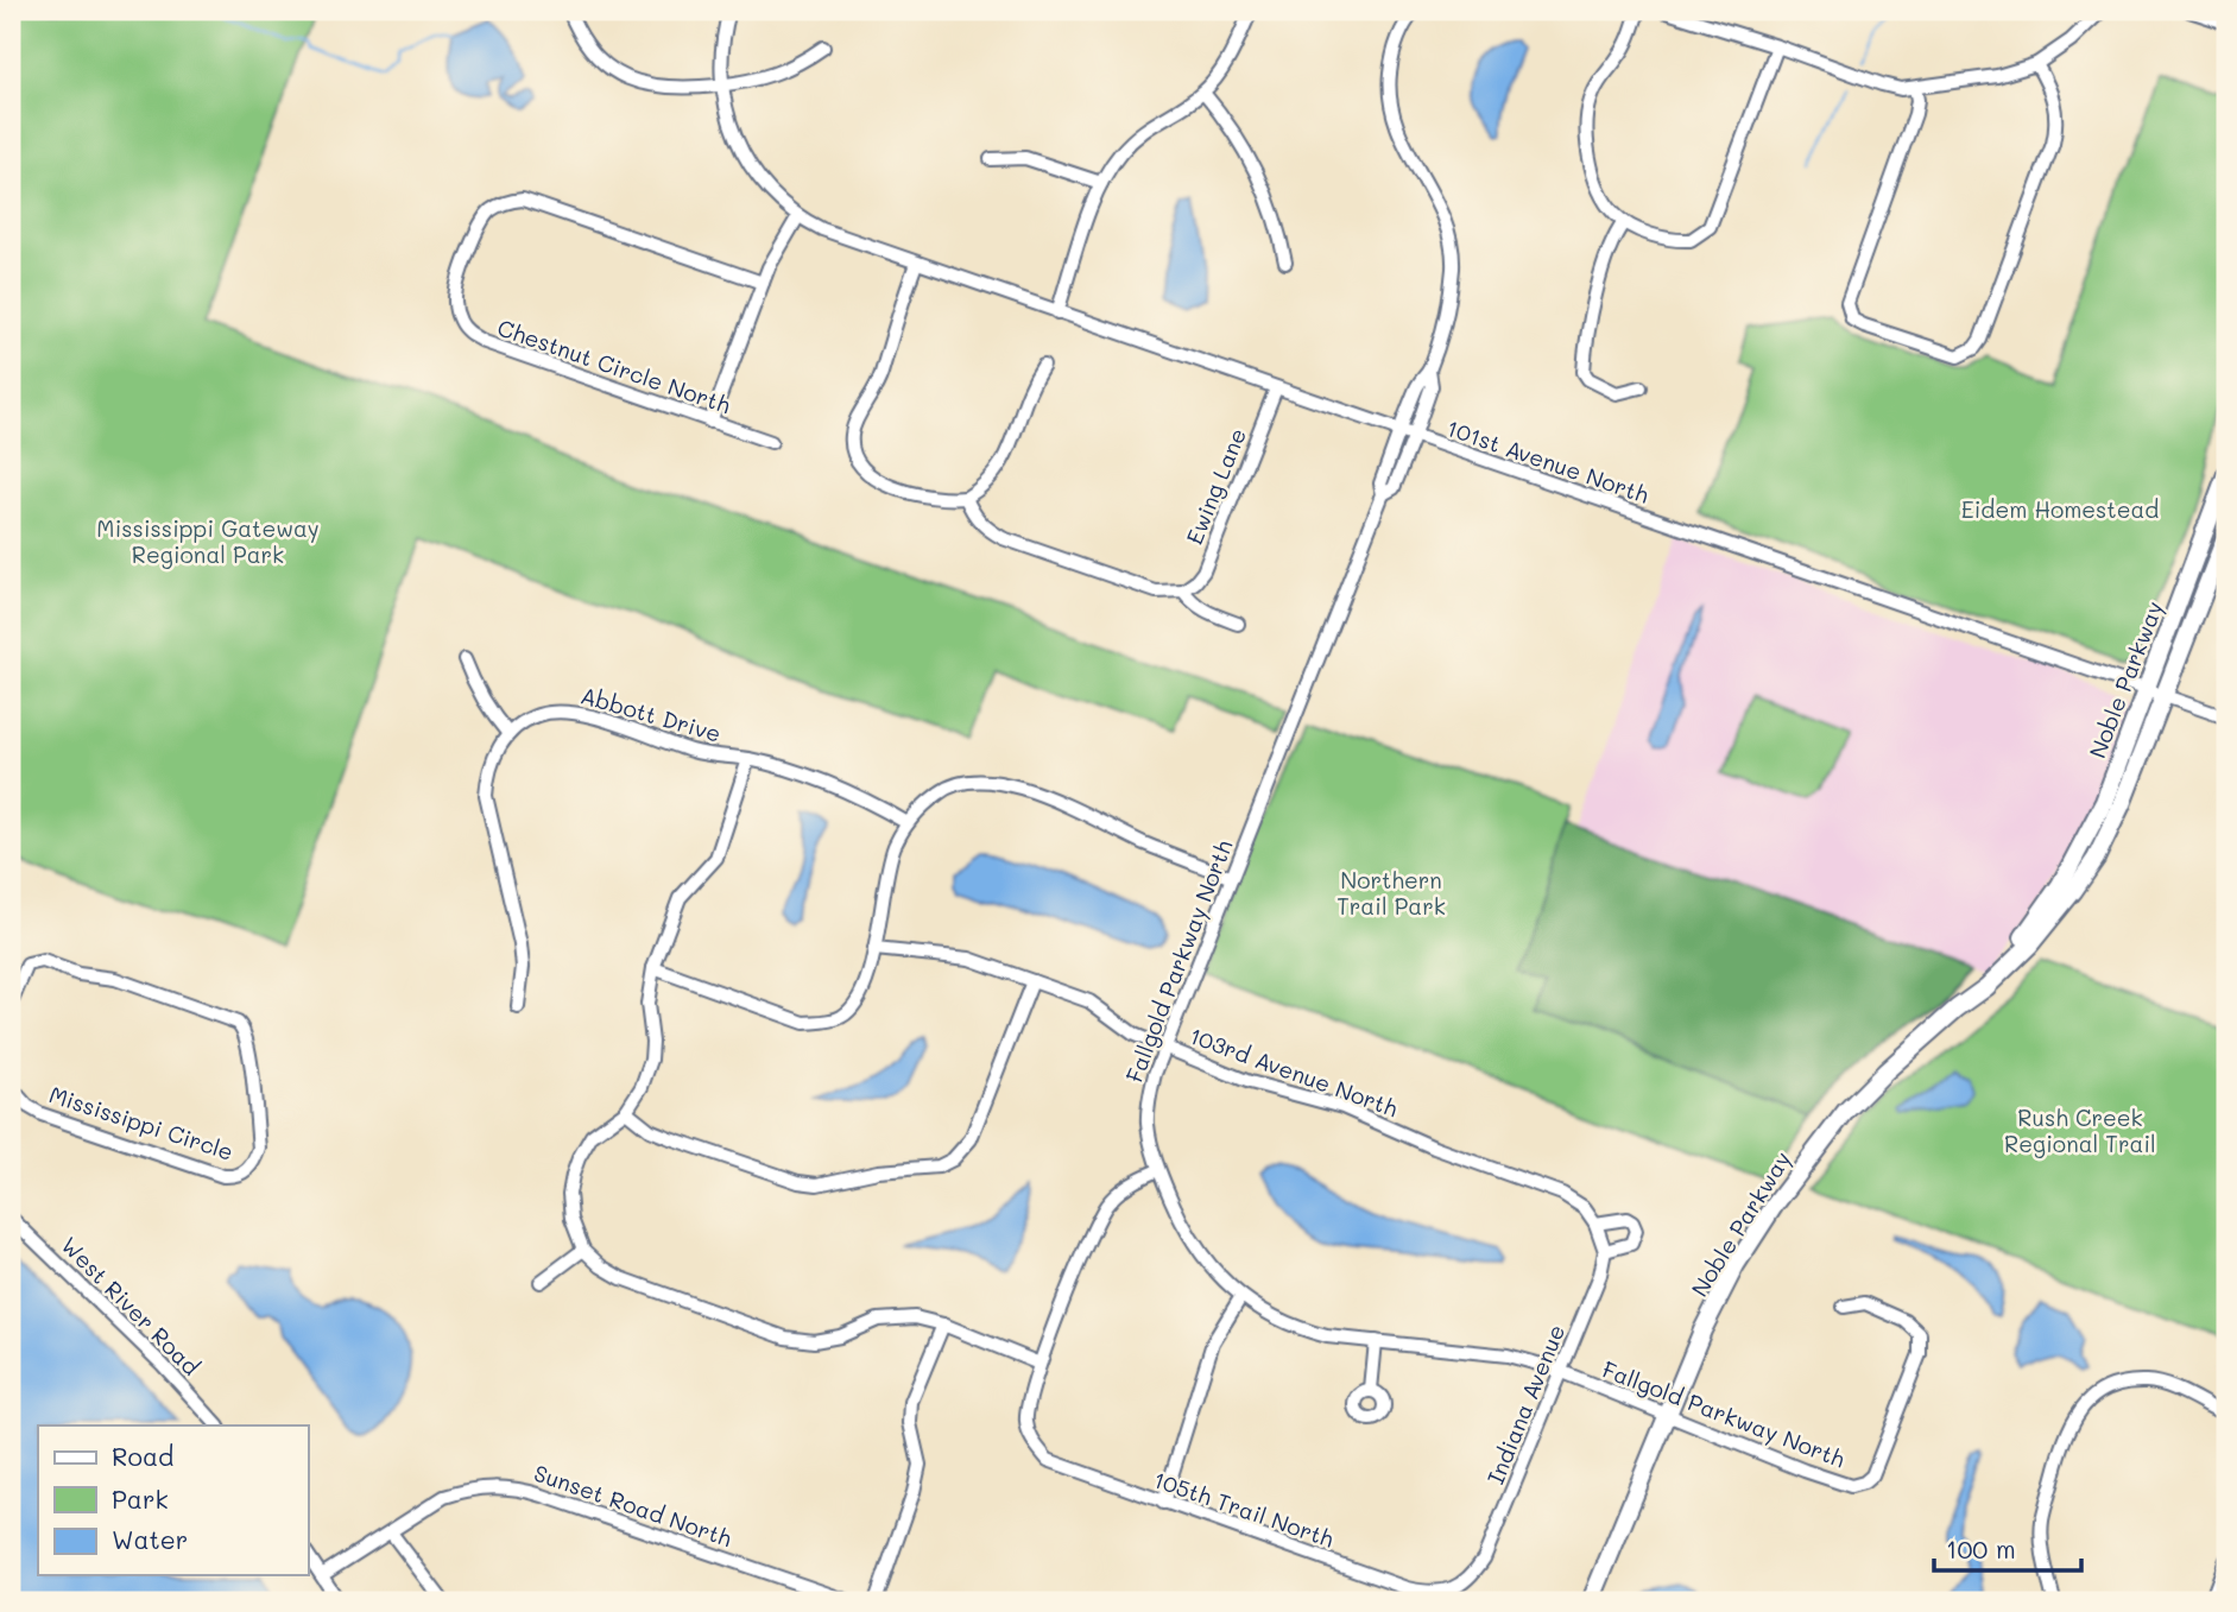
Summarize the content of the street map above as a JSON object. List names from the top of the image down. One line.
{"streets":{"main road":["Noble Parkway"],"street":["Chestnut Circle North","101st Avenue North","Ewing Lane","Abbott Drive","Fallgold Parkway North","103rd Avenue North","Mississippi Circle","West River Road","Indiana Avenue","Sunset Road North","105th Trail North"]},"crossings":[["101st Avenue North","Ewing Lane"],["101st Avenue North","Noble Parkway"],["101st Avenue North","Fallgold Parkway North"],["Noble Parkway","Fallgold Parkway North"],["Fallgold Parkway North","103rd Avenue North"],["Fallgold Parkway North","Indiana Avenue"],["Indiana Avenue","105th Trail North"]],"parks":["Eidem Homestead","Mississippi Gateway Regional Park","Northern Trail Park","Rush Creek Regional Trail"],"legend":["Road","Park","Water"],"scale_bar":"100 m"}
